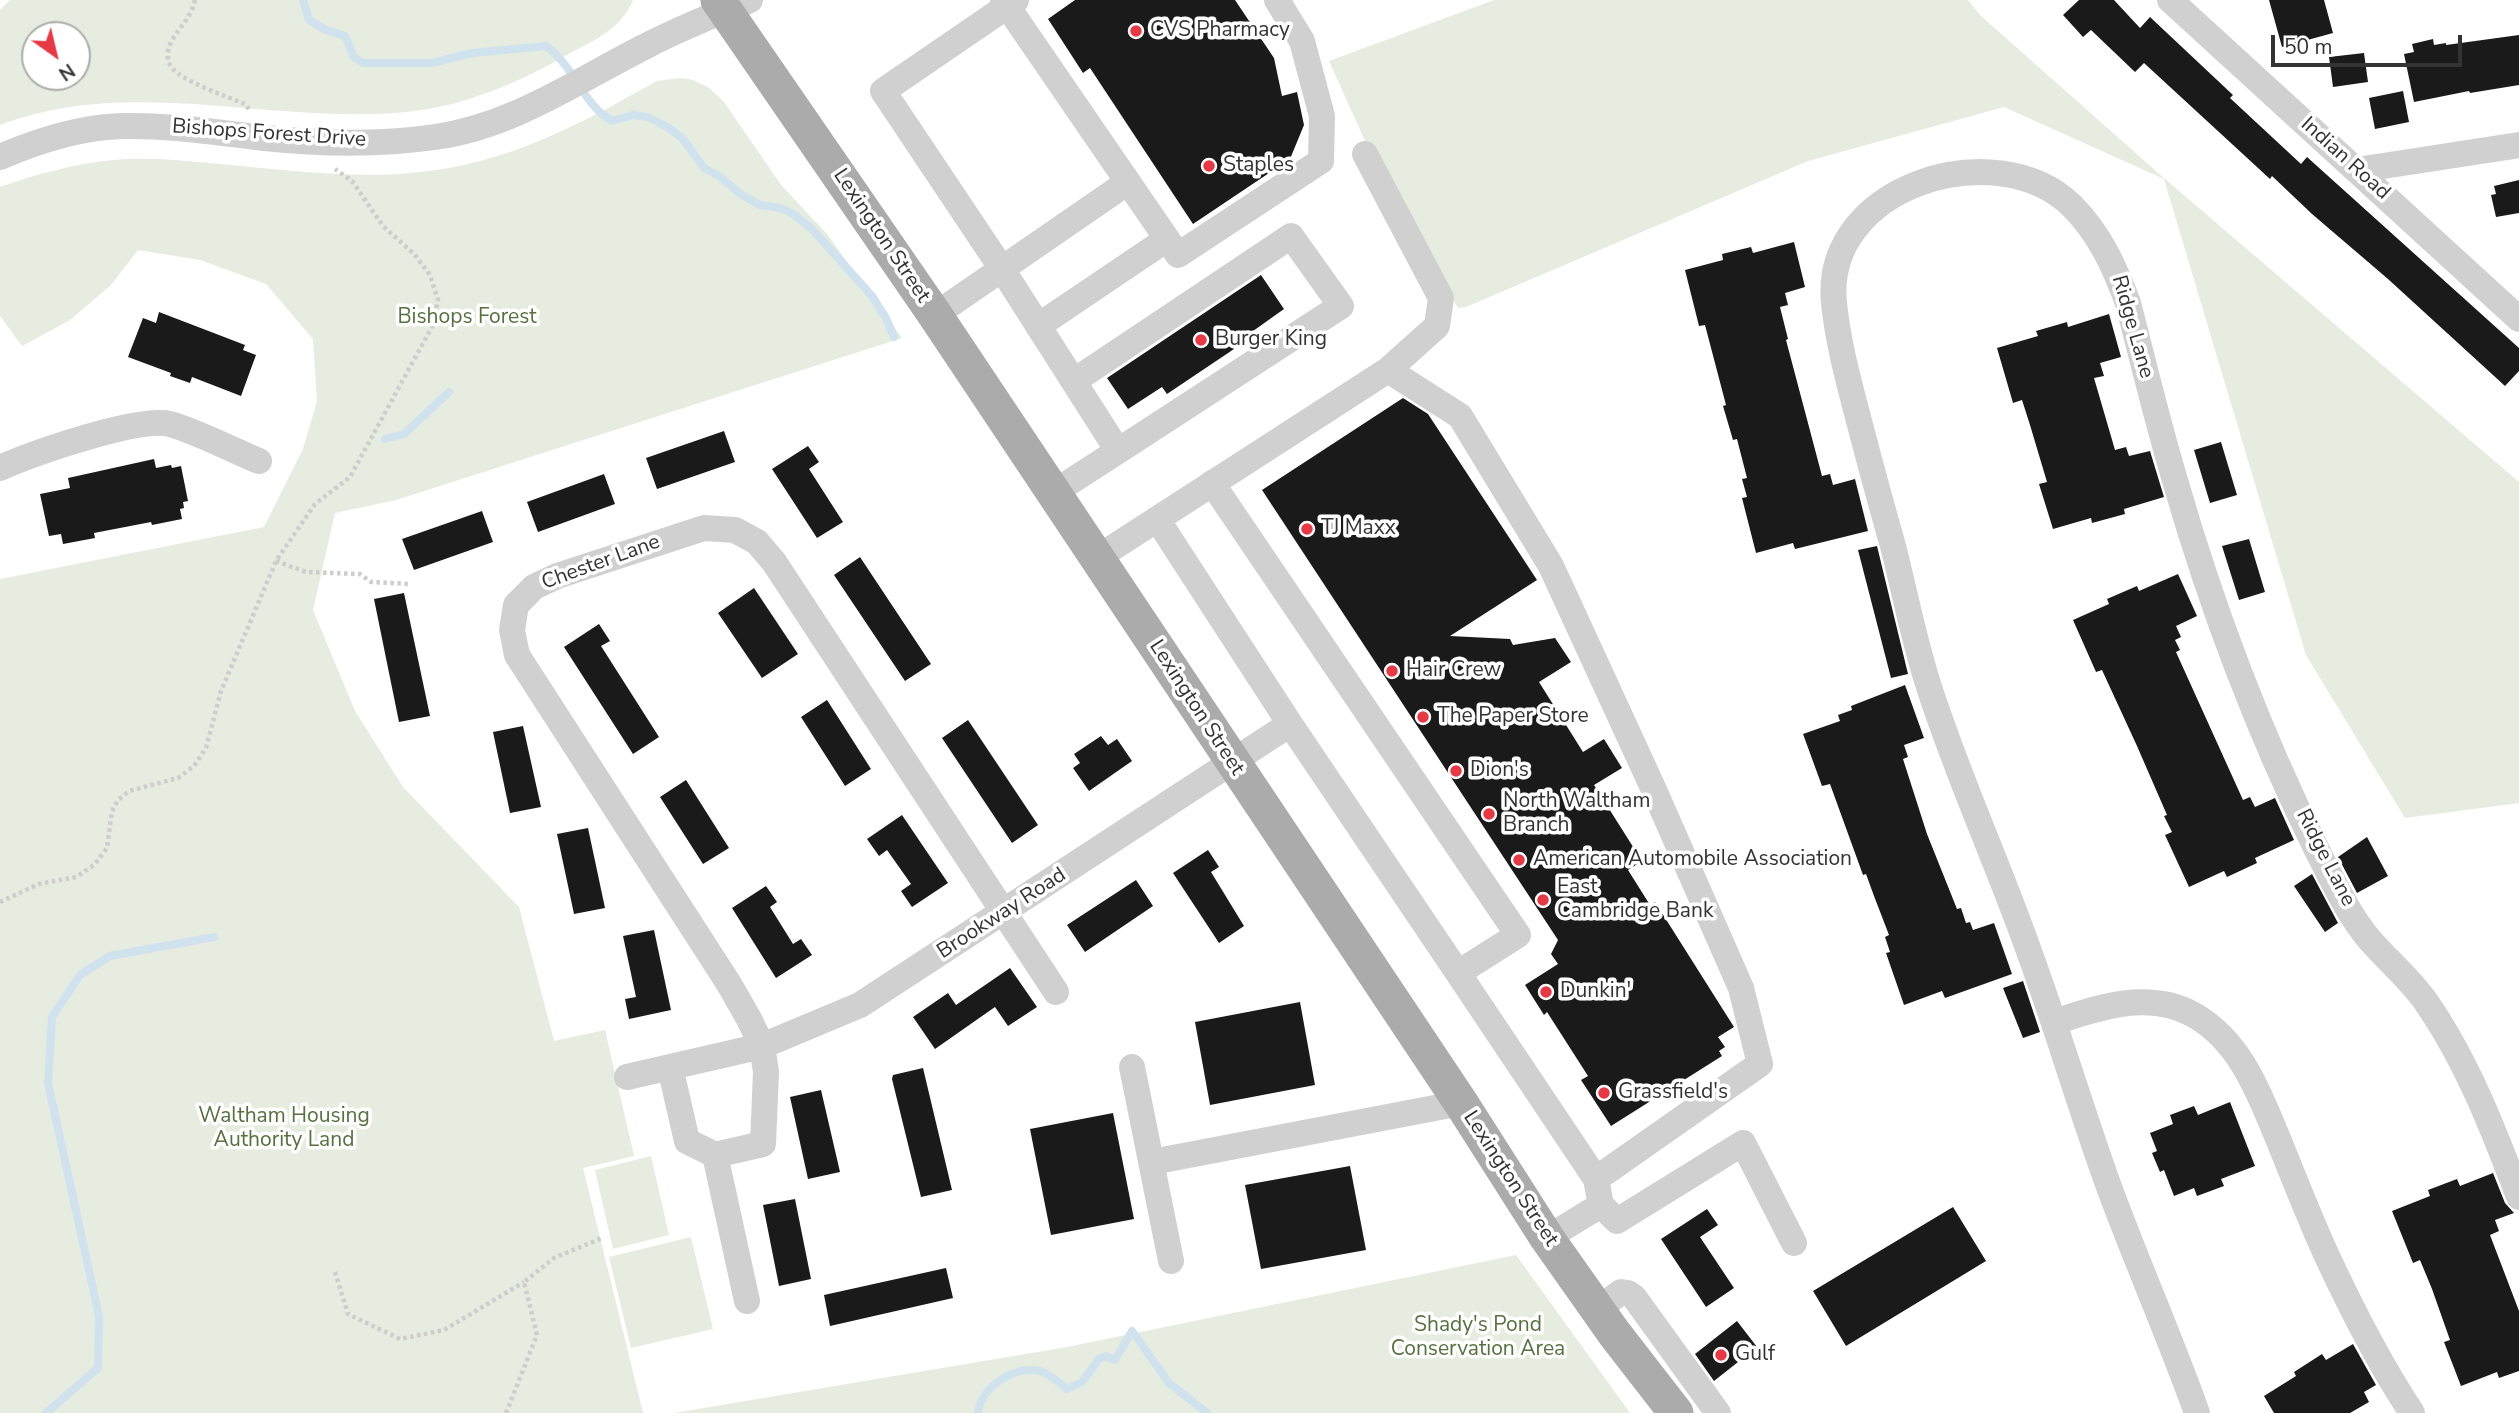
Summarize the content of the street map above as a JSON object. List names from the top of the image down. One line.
{"streets":{"main road":["Lexington Street"],"street":["Bishops Forest Drive","Indian Road","Ridge Lane","Chester Lane","Brookway Road"]},"crossings":[["Bishops Forest Drive","Lexington Street"],["Lexington Street","Brookway Road"],["Chester Lane","Brookway Road"]],"parks":["Bishops Forest","Waltham Housing Authority Land","Shady's Pond Conservation Area"],"places":["CVS Pharmacy","Staples","Burger King","TJ Maxx","Hair Crew","The Paper Store","Dion's","North Waltham Branch","American Automobile Association","East Cambridge Bank","Dunkin'","Grassfield's","Gulf"],"scale_bar":"50 m","north":"bottom right"}
